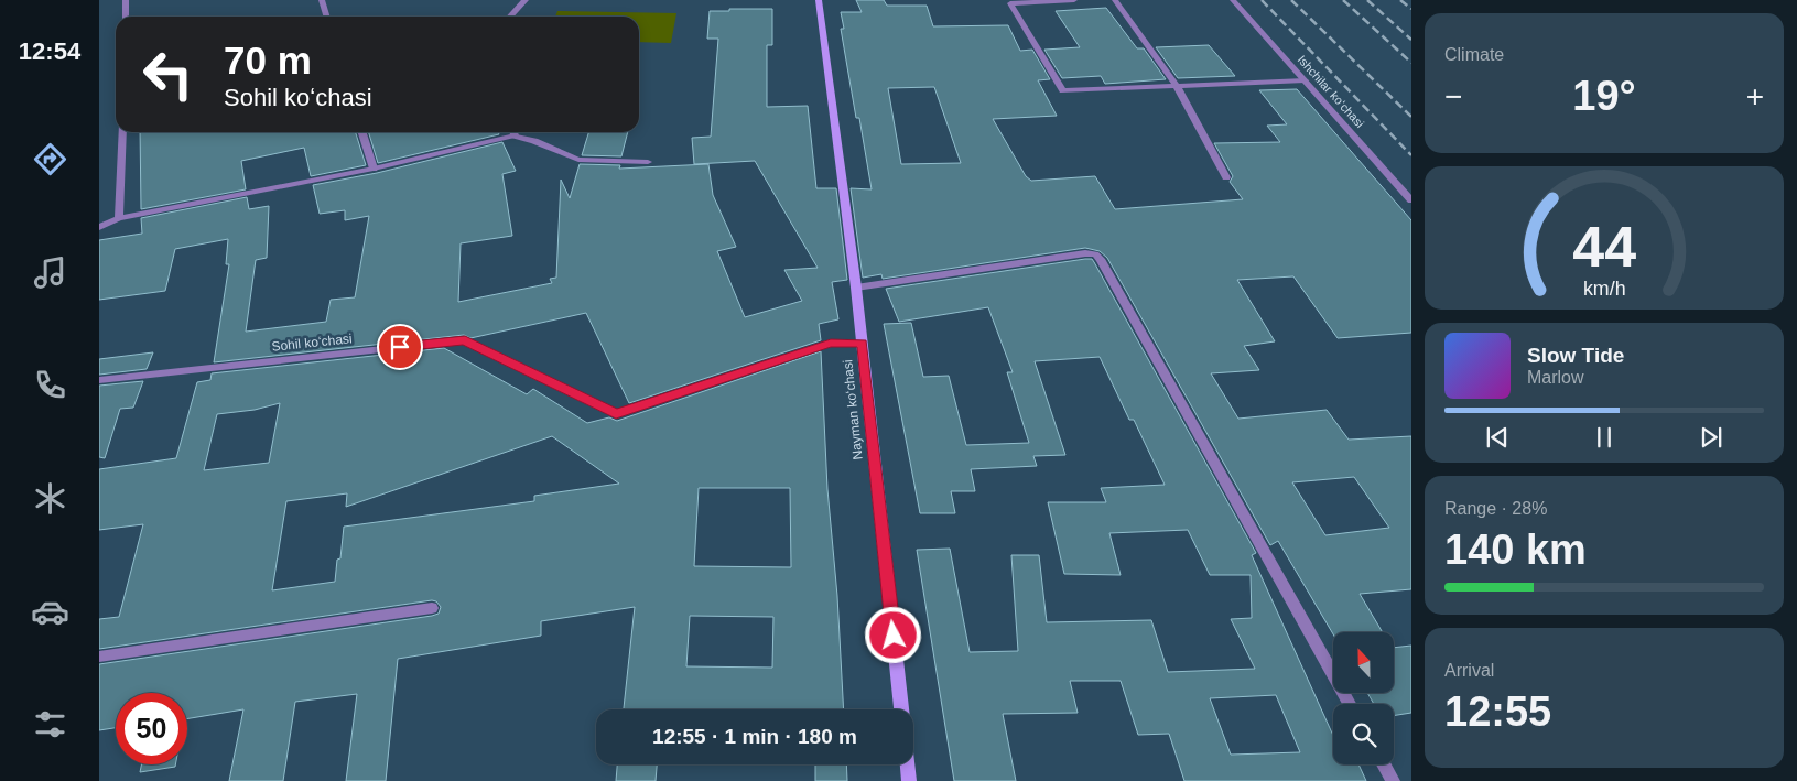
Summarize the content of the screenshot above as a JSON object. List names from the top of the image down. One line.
{"streets":{"main road":["Nayman koʻchasi"],"street":["Ishchilar koʻchasi","Sohil koʻchasi"]},"crossings":[["Sohil koʻchasi","Nayman koʻchasi"]],"north":"top","page":{"tabs":"12:54","tile":["Climate",["Range · 28%","140 km"],["Arrival","12:55"]],"turn":["70 m","Sohil koʻchasi"],"heat":["−","19°","+"],"song":["Slow Tide","Marlow"],"limit":"50","trip":"12:55 · 1 min · 180 m","gauge":["44","km/h"]}}
